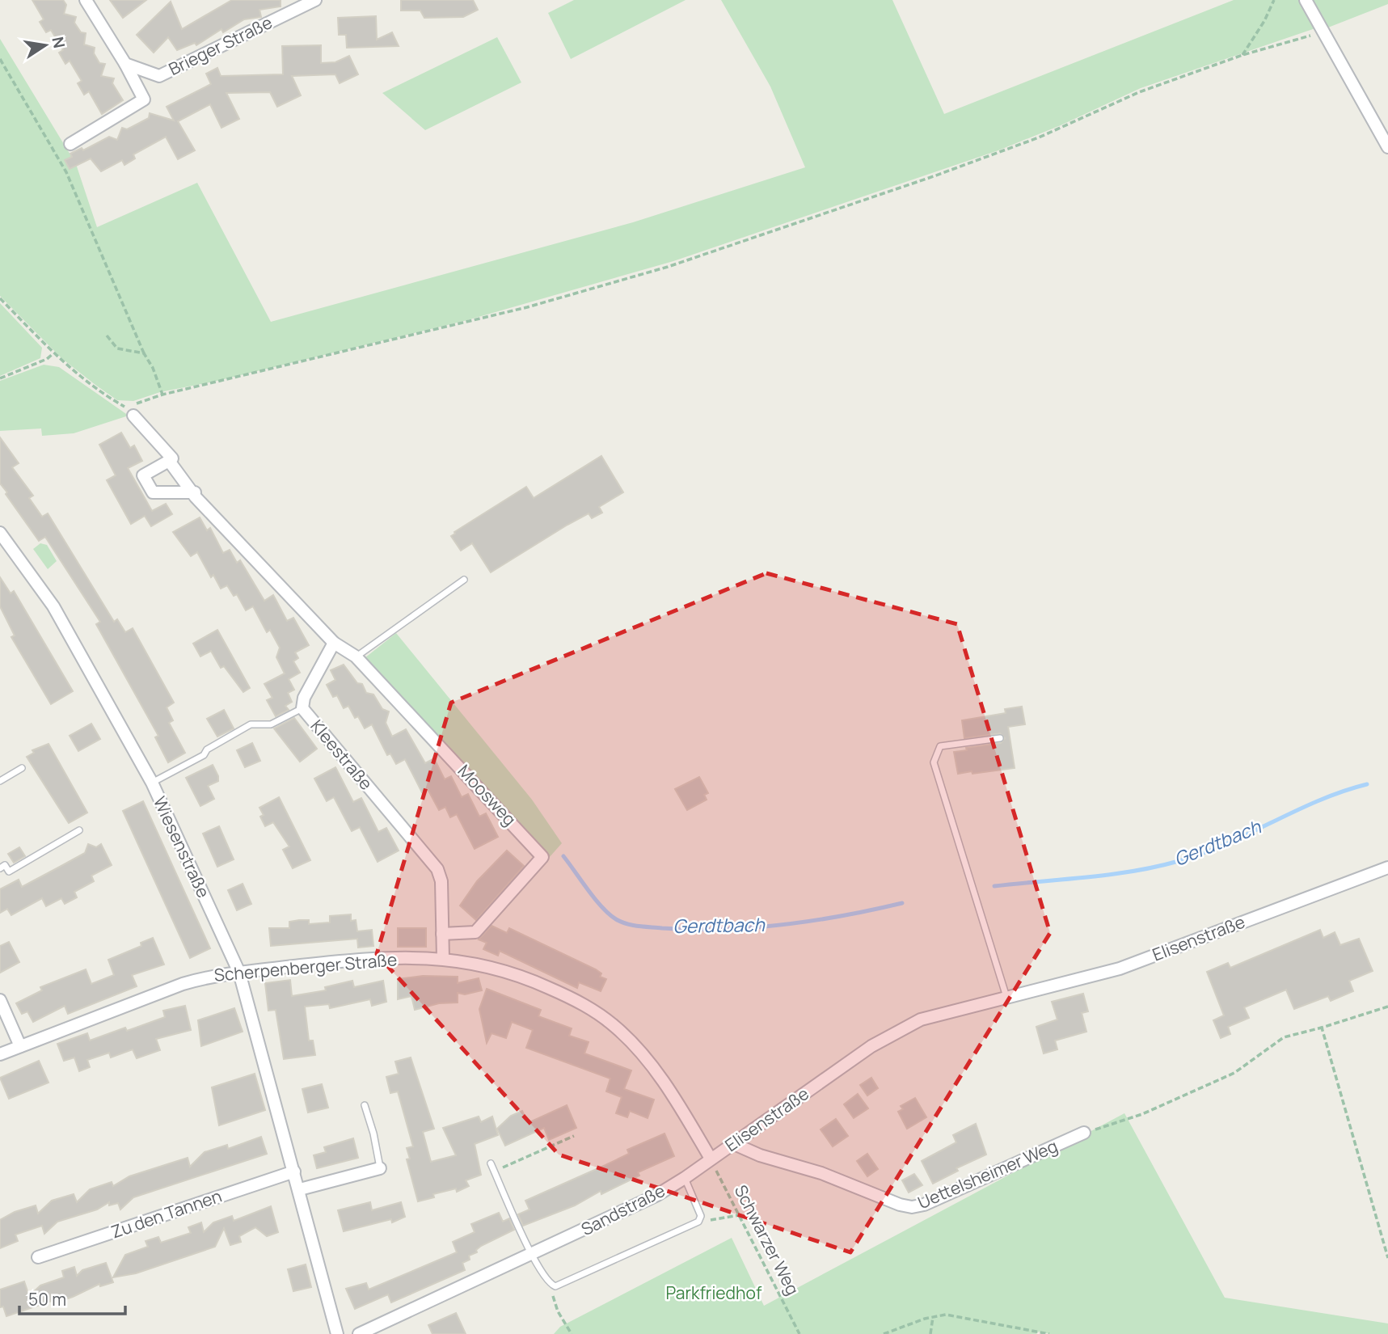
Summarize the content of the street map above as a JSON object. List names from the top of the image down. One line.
{"streets":{"street":["Brieger Straße","Kleestraße","Moosweg","Wiesenstraße","Elisenstraße","Scherpenberger Straße","Uettelsheimer Weg","Sandstraße","Zu den Tannen"],"path":["Schwarzer Weg"]},"crossings":[["Kleestraße","Moosweg"],["Kleestraße","Scherpenberger Straße"],["Wiesenstraße","Scherpenberger Straße"],["Wiesenstraße","Zu den Tannen"],["Elisenstraße","Scherpenberger Straße"],["Elisenstraße","Uettelsheimer Weg"],["Elisenstraße","Sandstraße"],["Elisenstraße","Schwarzer Weg"],["Scherpenberger Straße","Sandstraße"],["Scherpenberger Straße","Schwarzer Weg"],["Sandstraße","Schwarzer Weg"]],"water":["Gerdtbach"],"parks":["Parkfriedhof"],"scale_bar":"50 m","north":"right"}
